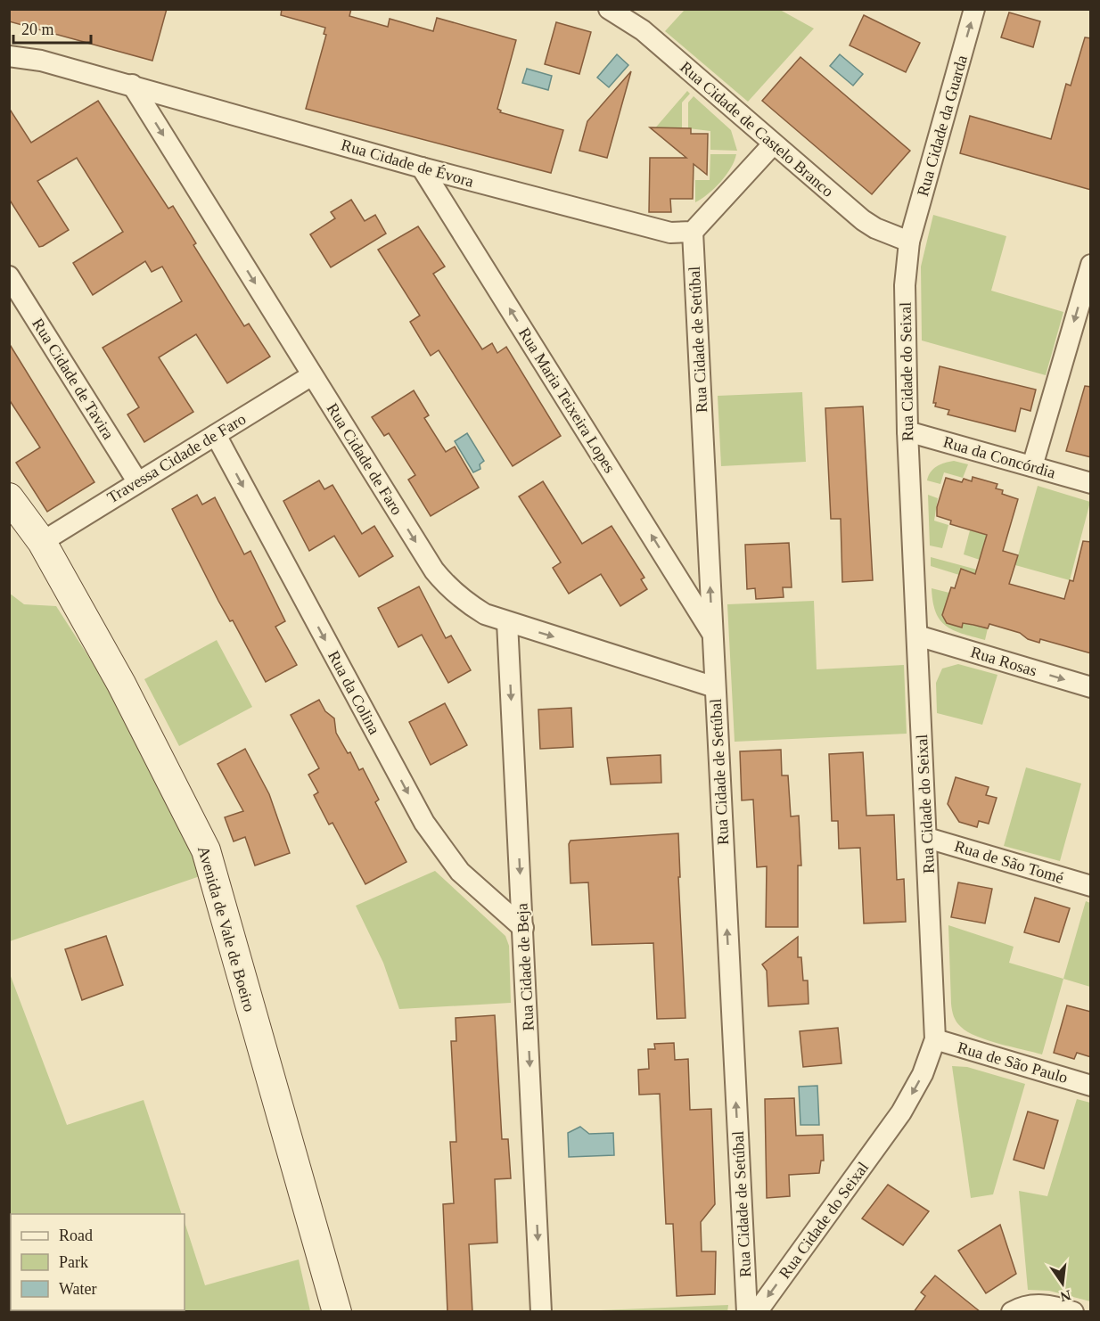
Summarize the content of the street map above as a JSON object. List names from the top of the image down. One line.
{"streets":{"street":["Rua Cidade da Guarda","Rua Cidade de Castelo Branco","Rua Cidade de Évora","Rua Cidade de Setúbal","Rua Cidade do Seixal","Rua Cidade de Tavira","Rua Maria Teixeira Lopes","Rua da Concórdia","Travessa Cidade de Faro","Rua Cidade de Faro","Rua Rosas","Rua da Colina","Rua de São Tomé","Avenida de Vale de Boeiro","Rua Cidade de Beja","Rua de São Paulo"]},"crossings":[["Rua Cidade da Guarda","Rua Cidade de Castelo Branco"],["Rua Cidade da Guarda","Rua Cidade do Seixal"],["Rua Cidade de Castelo Branco","Rua Cidade do Seixal"],["Rua Cidade de Évora","Rua Cidade de Setúbal"],["Rua Cidade de Évora","Rua Maria Teixeira Lopes"],["Rua Cidade de Évora","Rua Cidade de Faro"],["Rua Cidade de Setúbal","Rua Maria Teixeira Lopes"],["Rua Cidade de Setúbal","Rua Cidade de Faro"],["Rua Cidade do Seixal","Rua da Concórdia"],["Rua Cidade do Seixal","Rua Rosas"],["Rua Cidade do Seixal","Rua de São Tomé"],["Rua Cidade do Seixal","Rua de São Paulo"],["Rua Cidade de Tavira","Travessa Cidade de Faro"],["Travessa Cidade de Faro","Rua Cidade de Faro"],["Travessa Cidade de Faro","Rua da Colina"],["Travessa Cidade de Faro","Avenida de Vale de Boeiro"],["Rua Cidade de Faro","Rua Cidade de Beja"],["Rua da Colina","Rua Cidade de Beja"]],"one_way":["Rua Cidade da Guarda","Rua Cidade de Setúbal","Rua Maria Teixeira Lopes","Rua Cidade de Faro","Rua Rosas","Rua da Colina","Rua Cidade de Beja"],"legend":["Road","Park","Water"],"scale_bar":"20 m","north":"bottom"}
